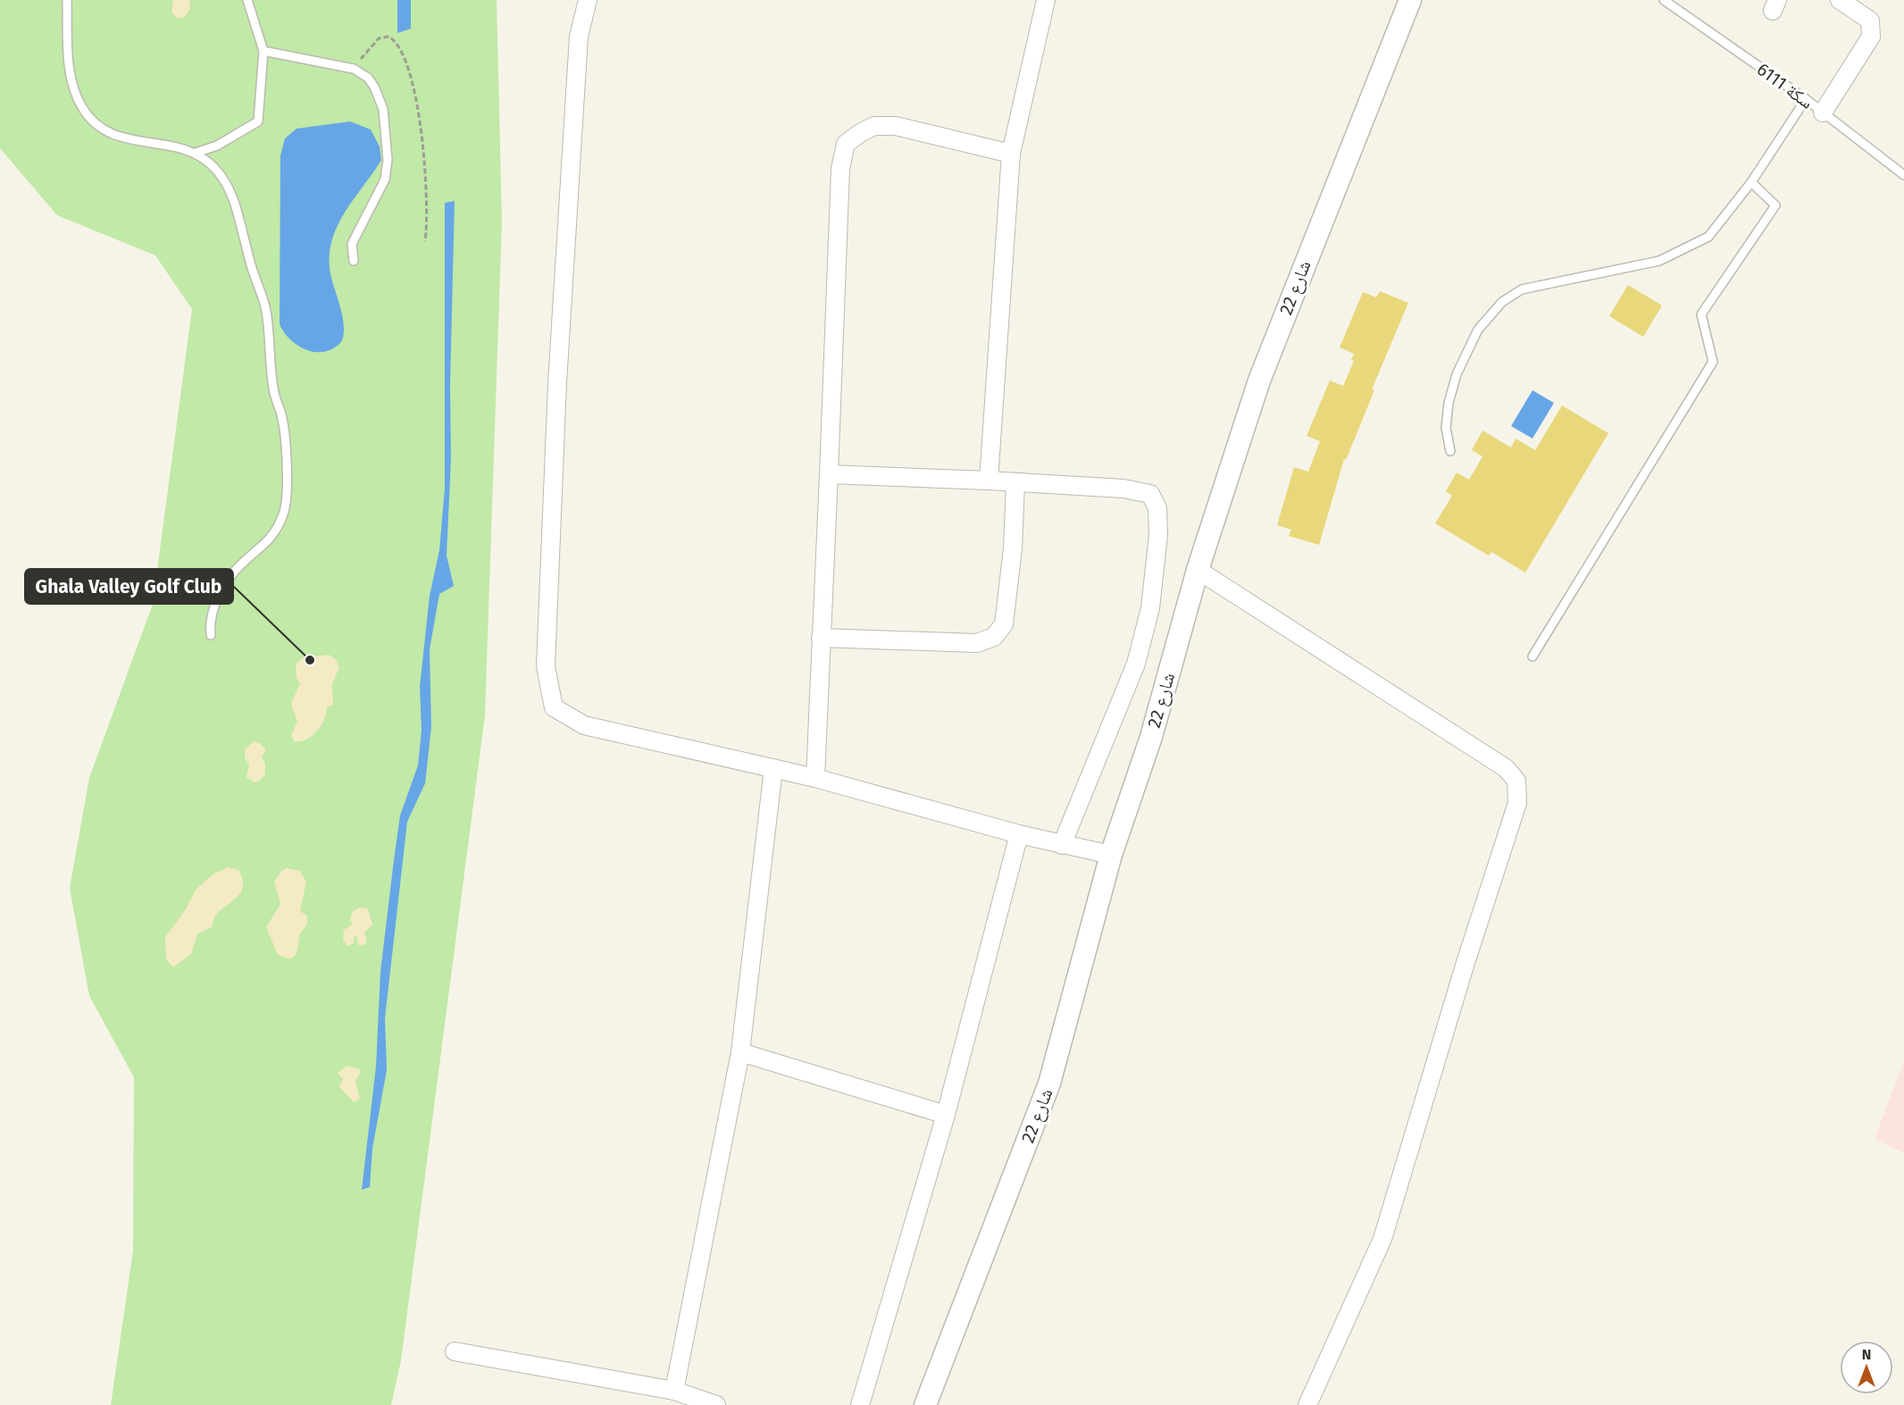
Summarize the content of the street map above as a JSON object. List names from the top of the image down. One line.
{"streets":{"street":["شارع 22"],"lane":["سكة 6111"]},"places":["Ghala Valley Golf Club"],"north":"top"}
